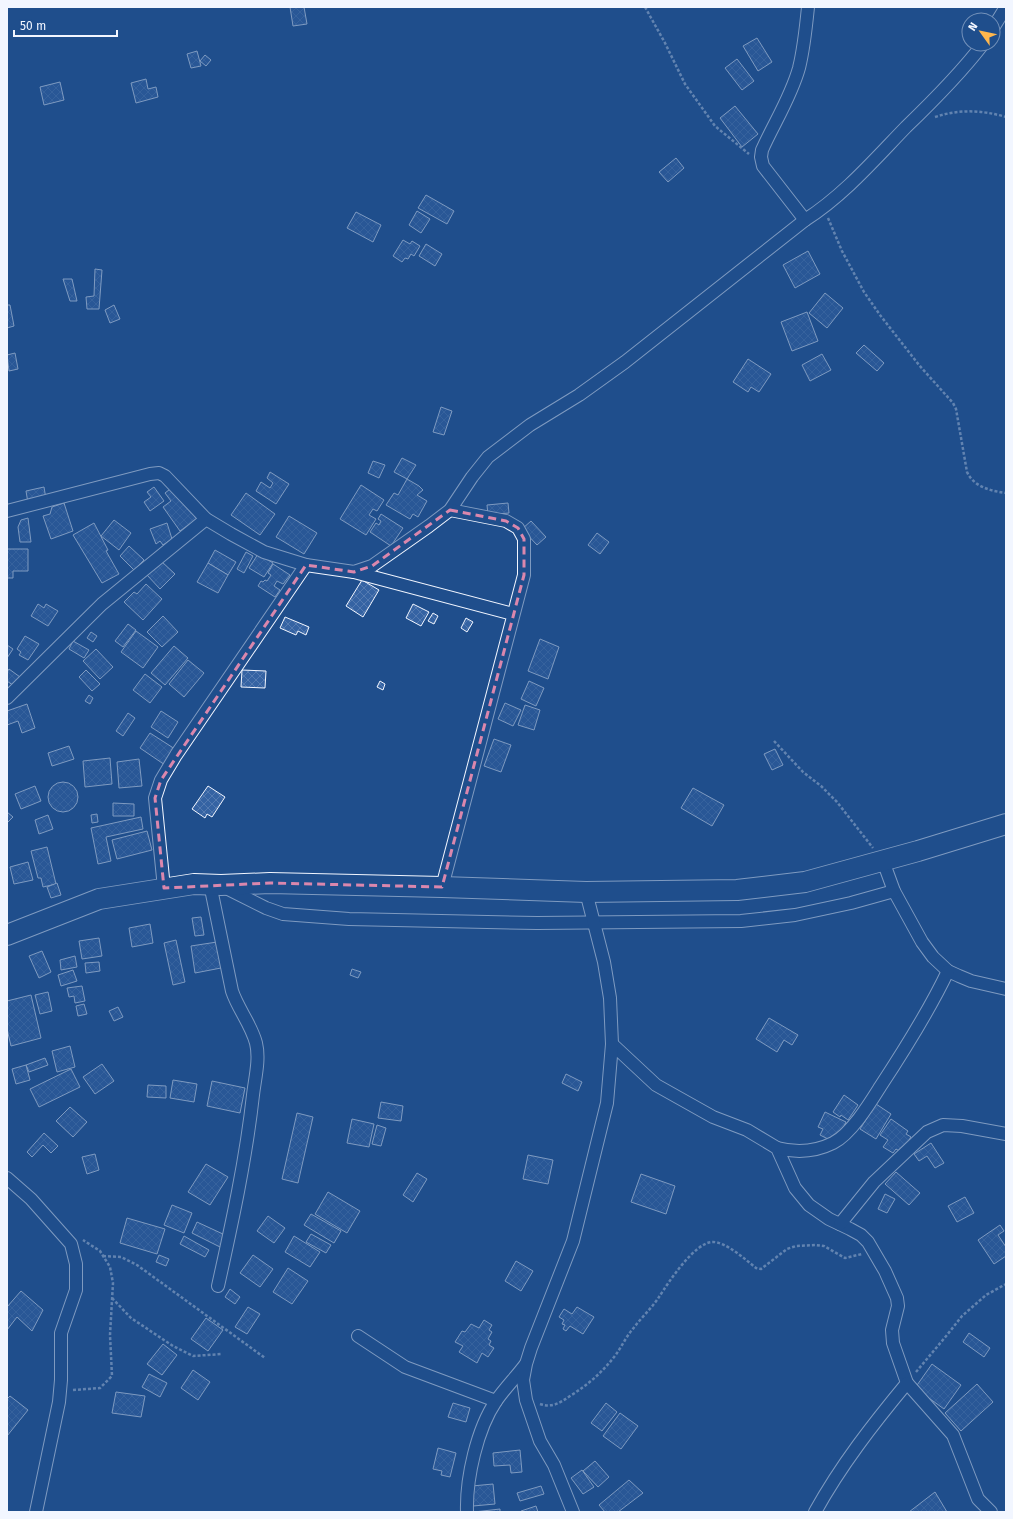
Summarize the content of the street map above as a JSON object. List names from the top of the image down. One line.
{"scale_bar":"50 m","north":"top left"}
